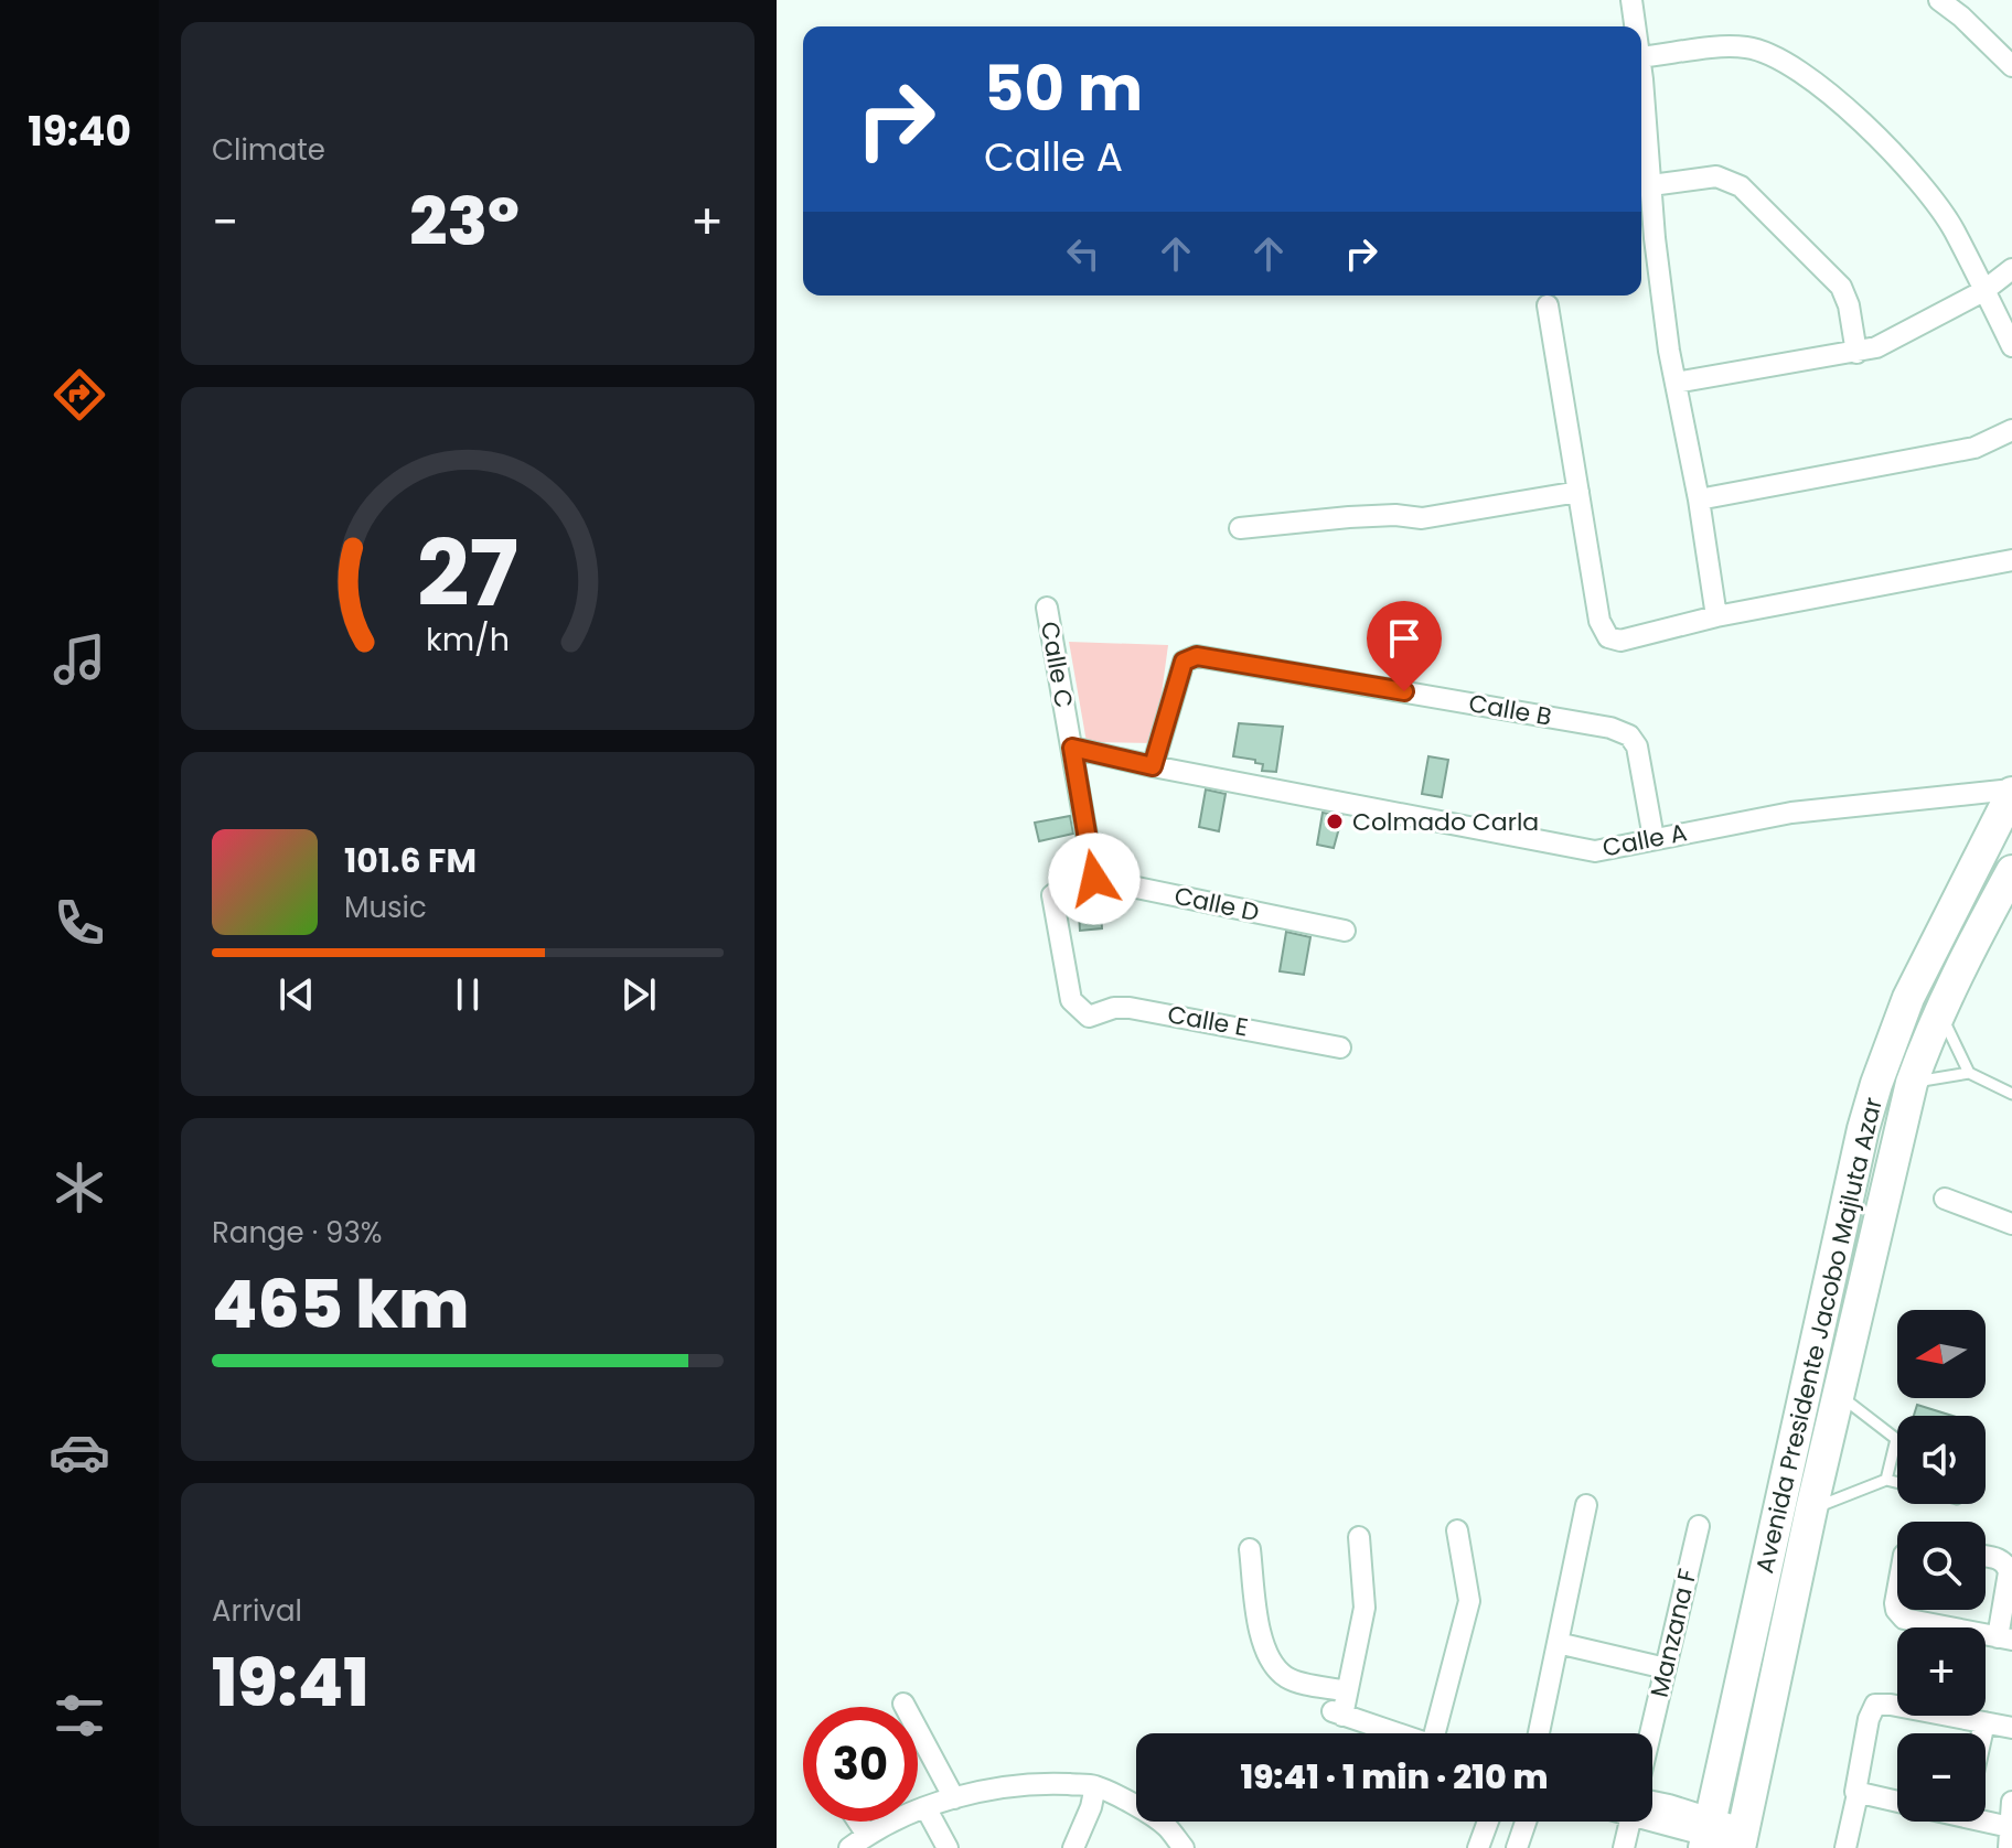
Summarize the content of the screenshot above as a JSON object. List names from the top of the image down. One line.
{"streets":{"main road":["Avenida Presidente Jacobo Majluta Azar"],"street":["Calle C","Calle B","Calle A","Calle D","Calle E","Manzana F"]},"crossings":[["Calle C","Calle A"],["Calle C","Calle D"],["Calle C","Calle E"],["Calle B","Calle A"],["Calle A","Avenida Presidente Jacobo Majluta Azar"],["Calle D","Calle E"]],"places":["Colmado Carla"],"north":"left","page":{"tabs":"19:40","tile":["Climate",["Range · 93%","465 km"],["Arrival","19:41"]],"turn":["50 m","Calle A"],"heat":["−","23°","+"],"song":["101.6 FM","Music"],"map_buttons":["+","−"],"limit":"30","trip":"19:41 · 1 min · 210 m","gauge":["27","km/h"]}}
